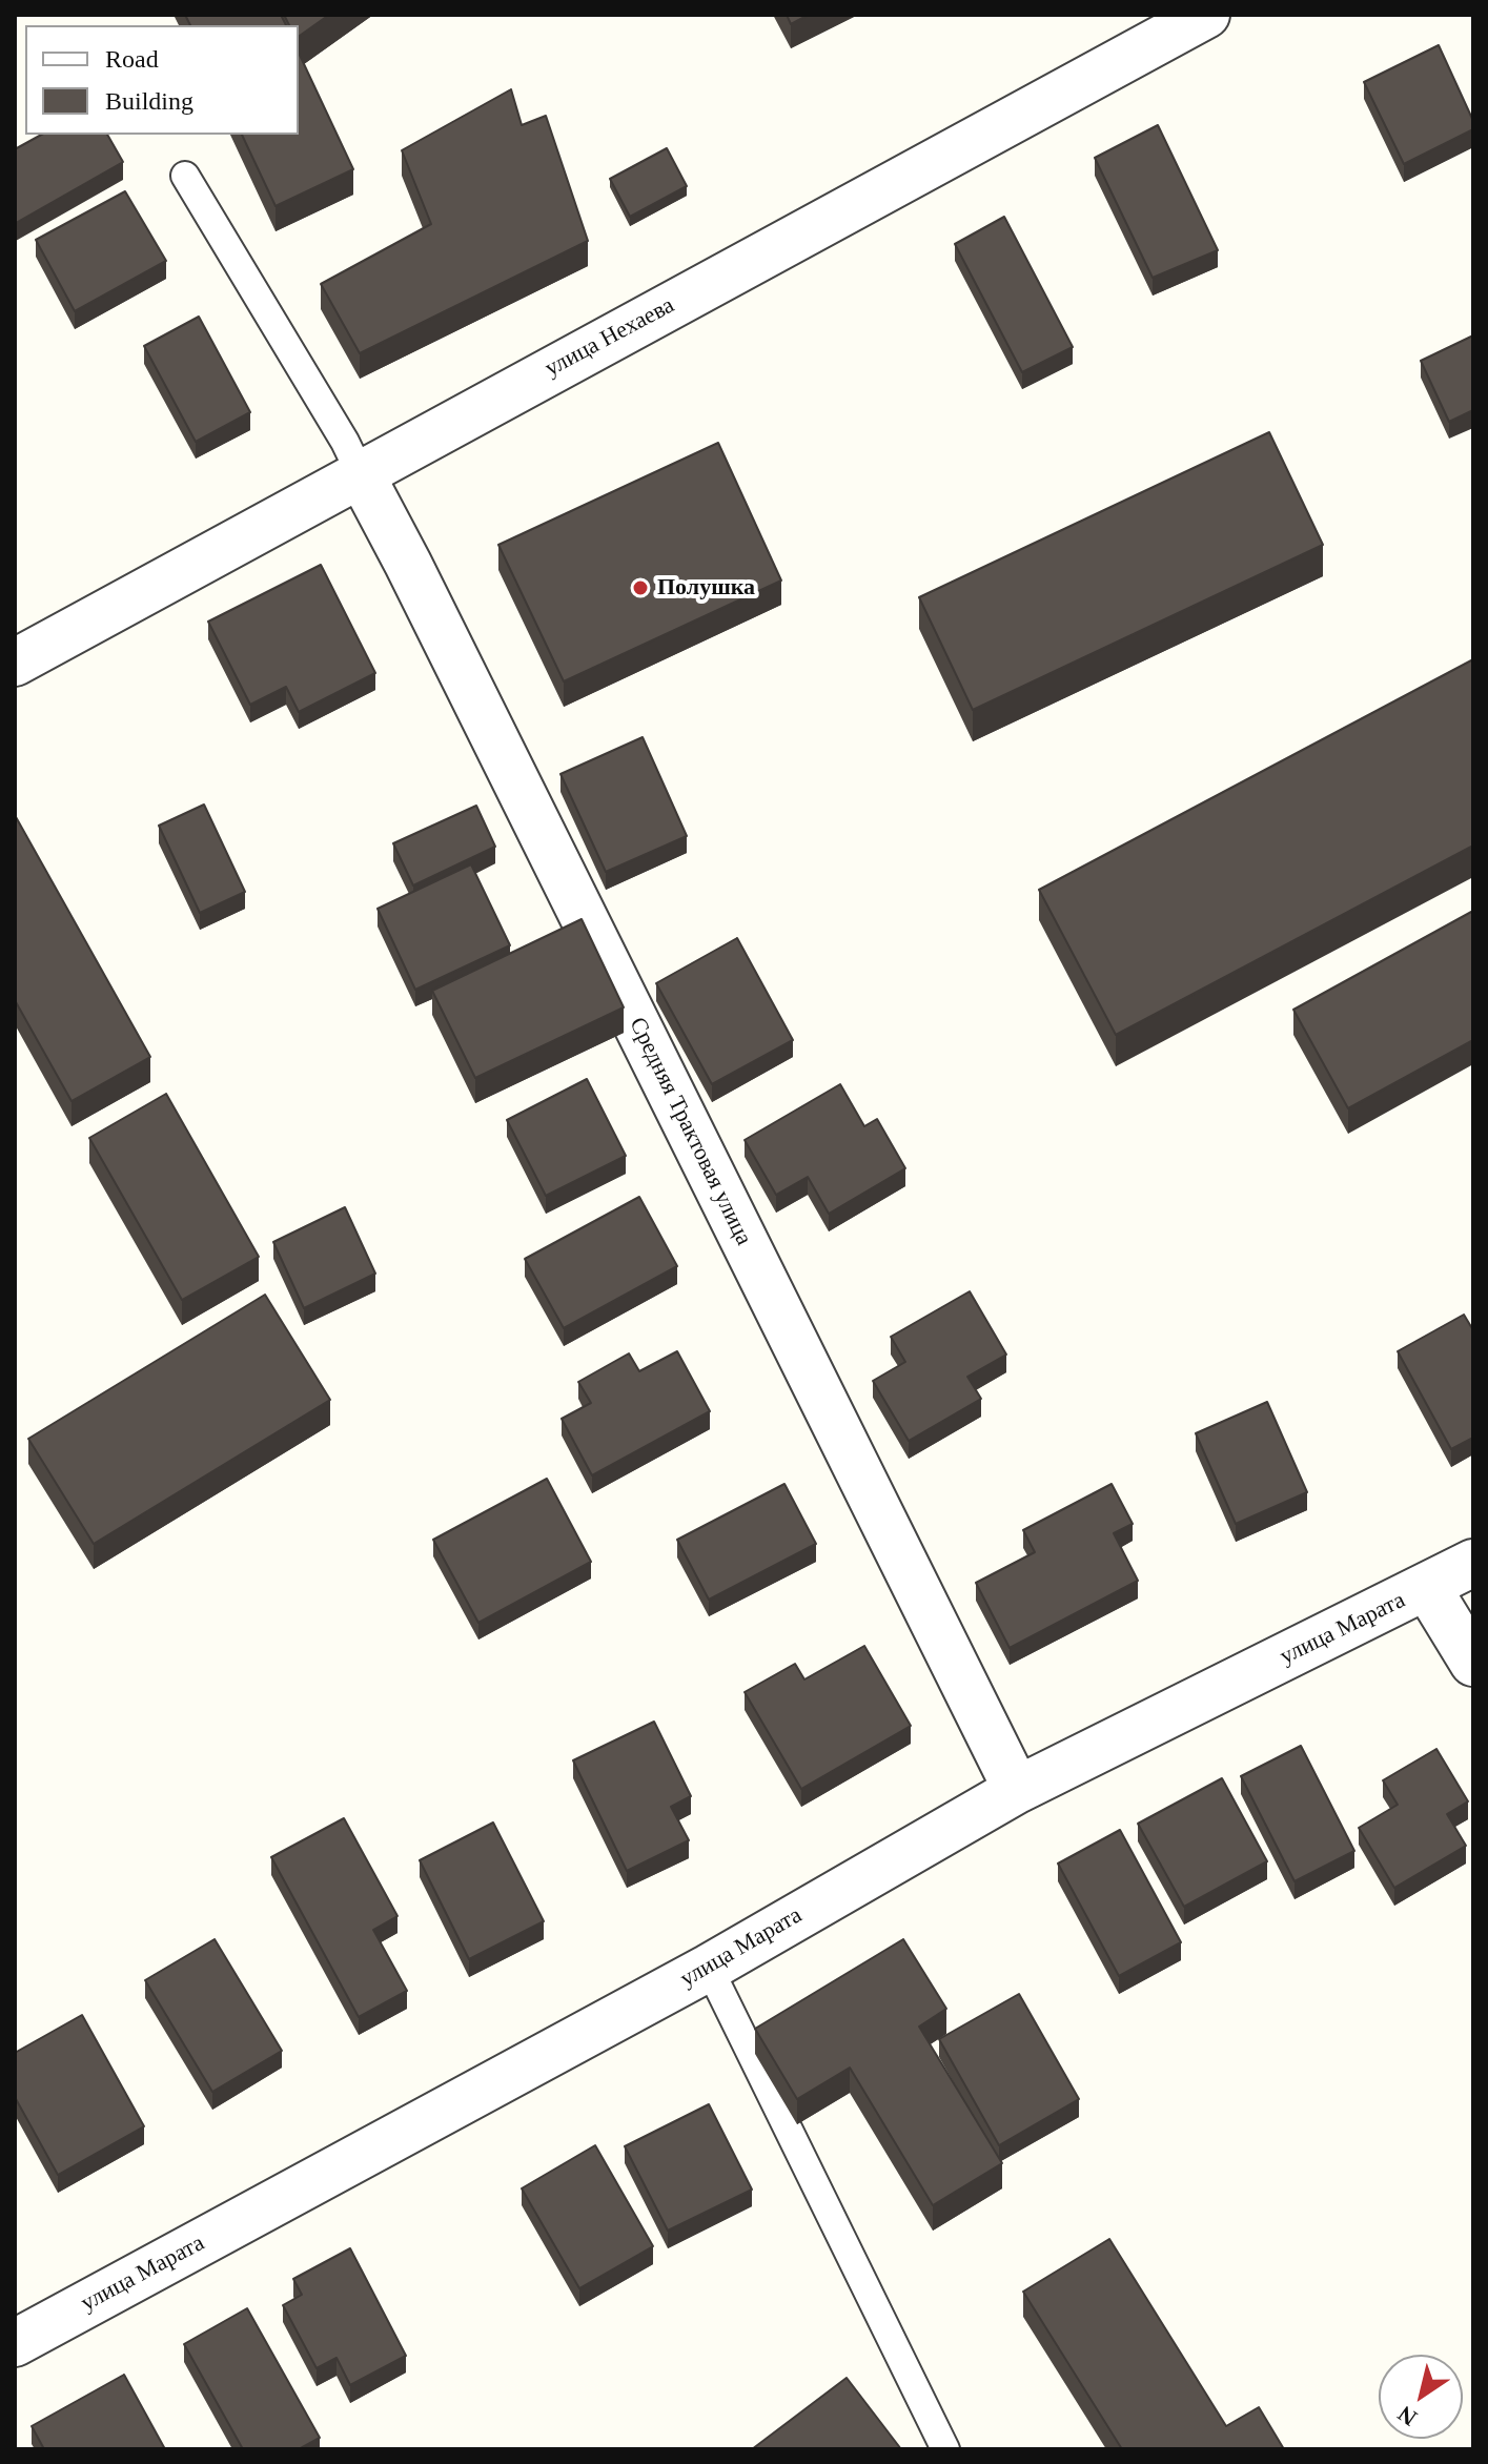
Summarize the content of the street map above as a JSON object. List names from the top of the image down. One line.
{"streets":{"street":["улица Нехаева","Средняя Трактовая улица","улица Марата"]},"crossings":[["улица Нехаева","Средняя Трактовая улица"],["Средняя Трактовая улица","улица Марата"]],"places":["Полушка"],"legend":["Road","Building"],"north":"bottom left"}
